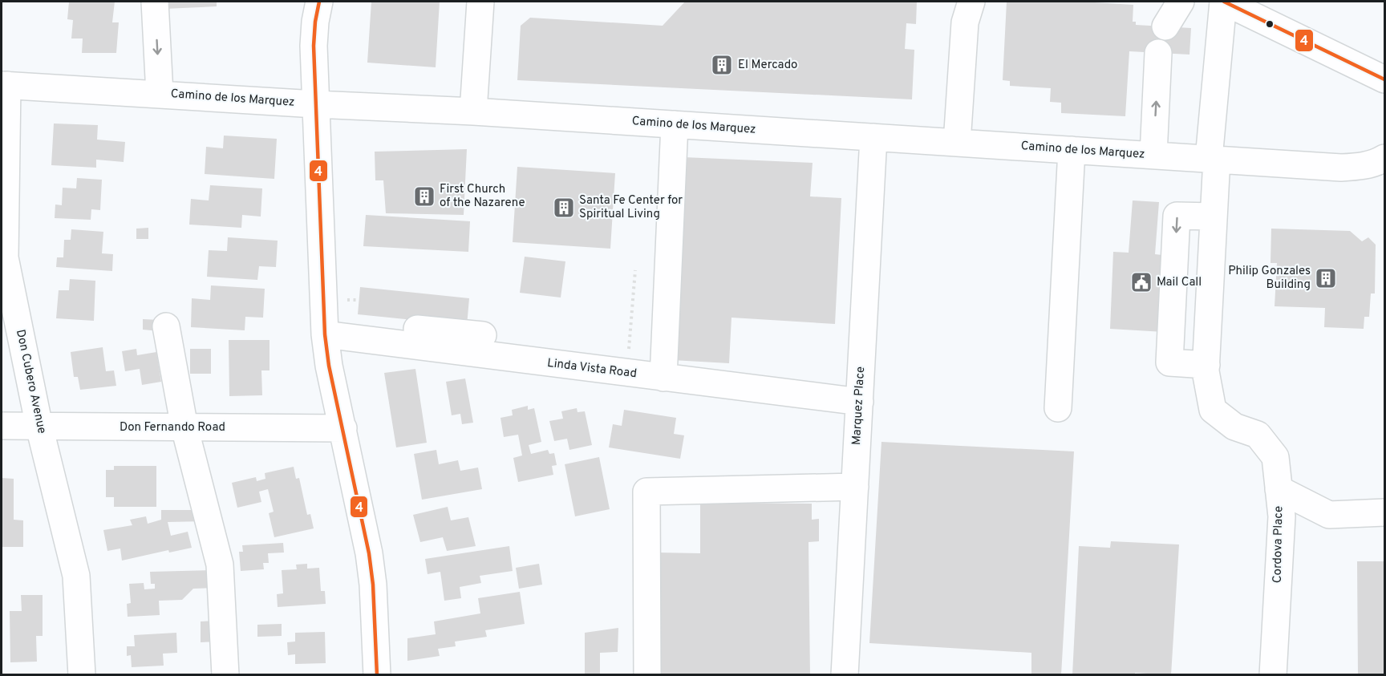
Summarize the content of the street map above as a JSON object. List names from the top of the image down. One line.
{"streets":{"street":["Camino de los Marquez","Linda Vista Road","Don Cubero Avenue","Marquez Place","Don Fernando Road","Cordova Place"]},"crossings":[["Camino de los Marquez","Don Cubero Avenue"],["Camino de los Marquez","Marquez Place"],["Camino de los Marquez","Cordova Place"],["Linda Vista Road","Marquez Place"],["Don Cubero Avenue","Don Fernando Road"]],"places":{"building":["El Mercado","First Church of the Nazarene","Santa Fe Center for Spiritual Living","Philip Gonzales Building"],"public building":["Mail Call"]},"lines":["transit line 4"]}
